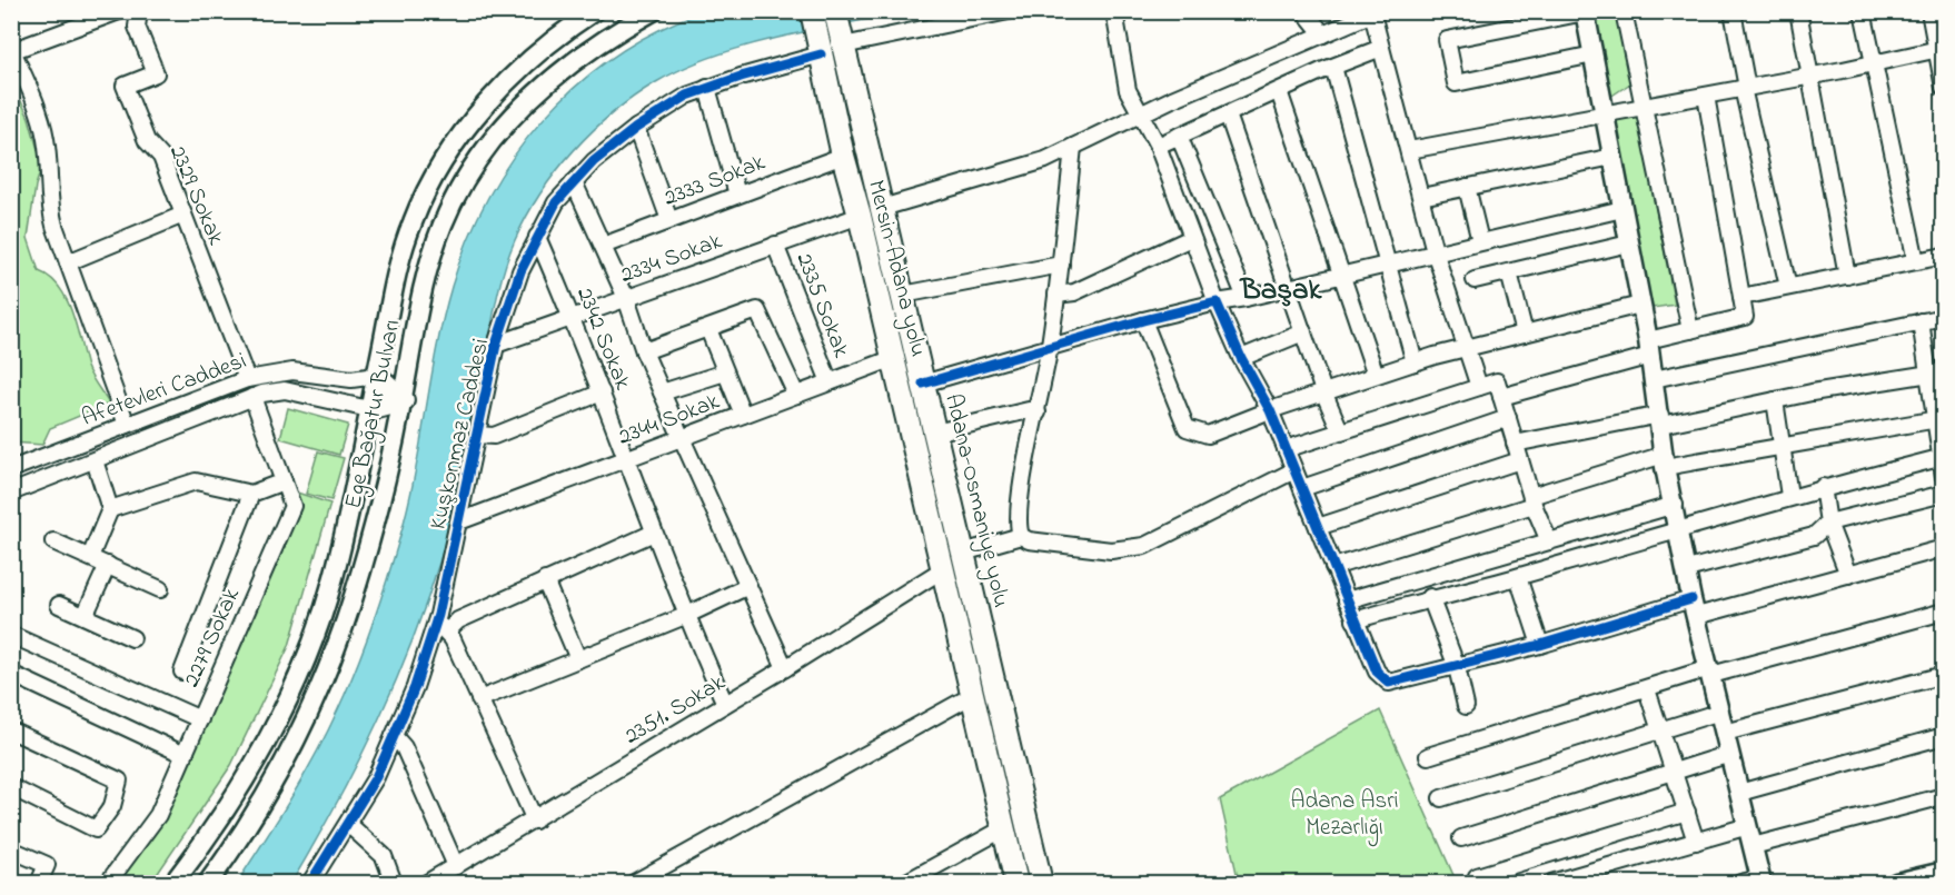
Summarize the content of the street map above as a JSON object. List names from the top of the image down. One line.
{"streets":{"highway":["Mersin-Adana yolu","Adana-Osmaniye yolu"],"main road":["Ege Bağatur Bulvarı"],"street":["2333 Sokak","2329 Sokak","2334 Sokak","2335 Sokak","2342 Sokak","Afetevleri Caddesi","2344 Sokak","Kuşkonmaz Caddesi","2279 Sokak","2351. Sokak"]},"crossings":[["2333 Sokak","Mersin-Adana yolu"],["2329 Sokak","Afetevleri Caddesi"],["2334 Sokak","Mersin-Adana yolu"],["2334 Sokak","2335 Sokak"],["2334 Sokak","2342 Sokak"],["2334 Sokak","Kuşkonmaz Caddesi"],["Mersin-Adana yolu","2344 Sokak"],["Mersin-Adana yolu","Kuşkonmaz Caddesi"],["Mersin-Adana yolu","2351. Sokak"],["2335 Sokak","2344 Sokak"],["2342 Sokak","2344 Sokak"],["2342 Sokak","Kuşkonmaz Caddesi"],["2342 Sokak","2351. Sokak"],["Afetevleri Caddesi","Ege Bağatur Bulvarı"],["Afetevleri Caddesi","2279 Sokak"],["2344 Sokak","Kuşkonmaz Caddesi"]],"districts":["Başak"],"parks":["Adana Asri Mezarlığı"]}
